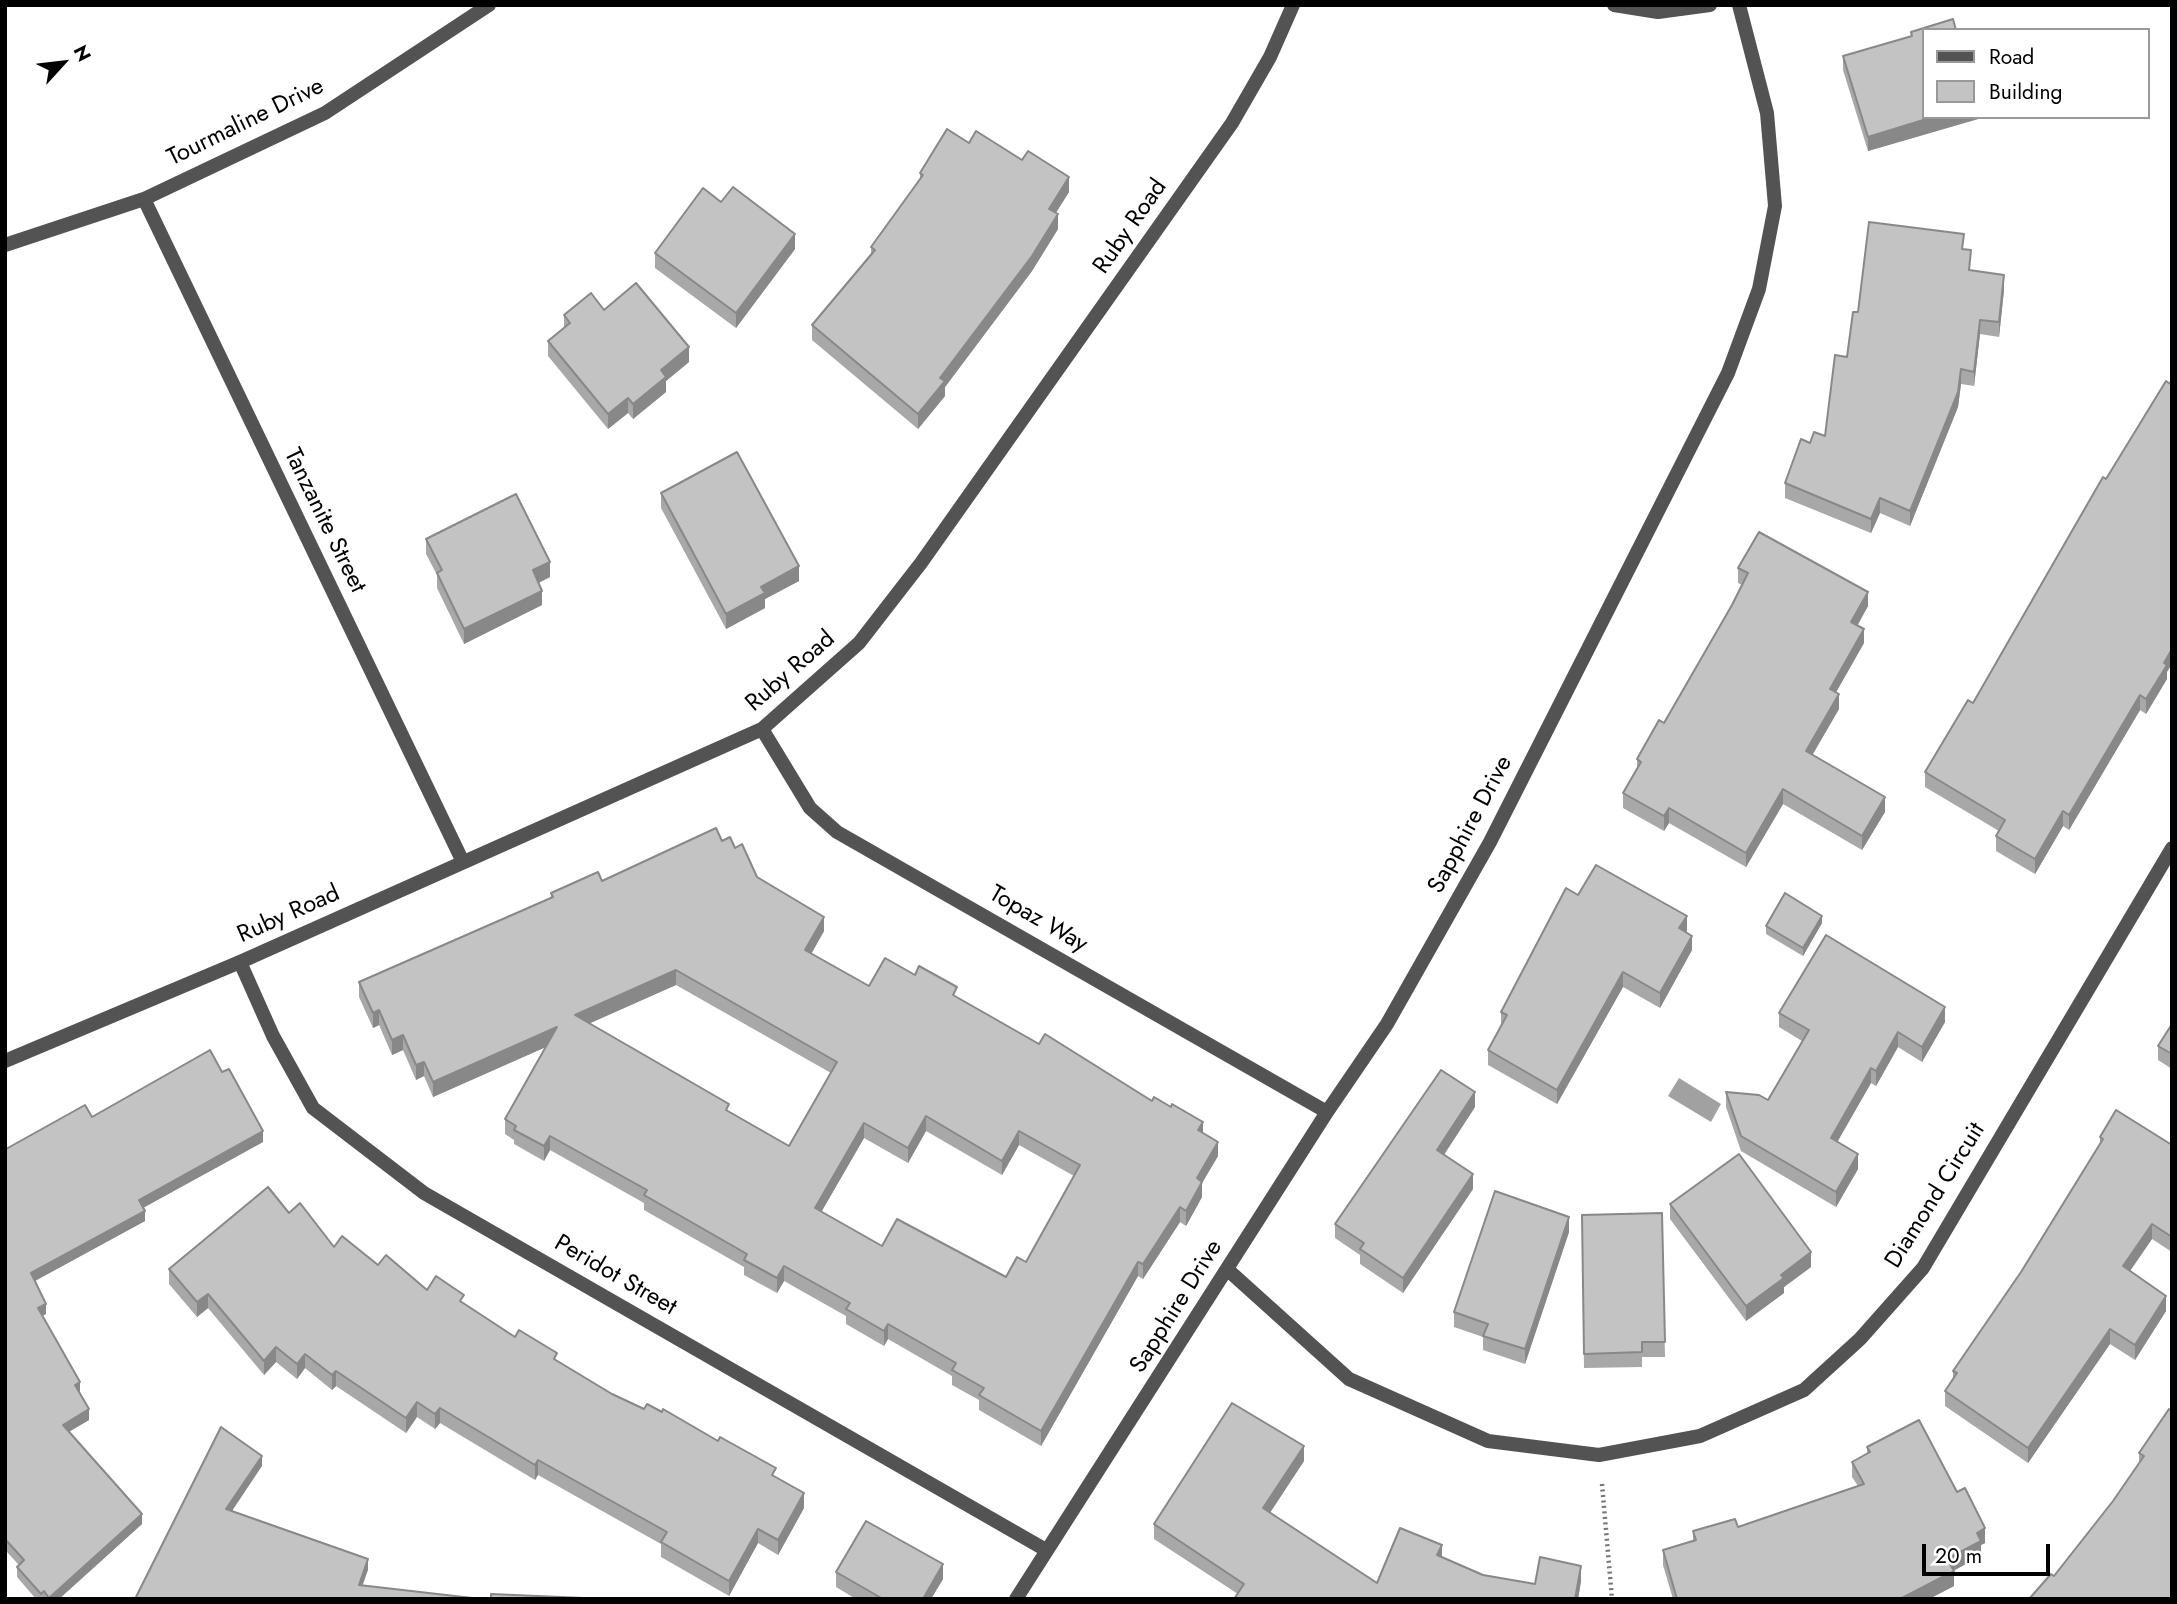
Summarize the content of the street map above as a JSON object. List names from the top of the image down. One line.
{"streets":{"street":["Tourmaline Drive","Ruby Road","Tanzanite Street","Sapphire Drive","Topaz Way","Diamond Circuit","Peridot Street"]},"crossings":[["Tourmaline Drive","Tanzanite Street"],["Ruby Road","Tanzanite Street"],["Ruby Road","Topaz Way"],["Ruby Road","Peridot Street"],["Sapphire Drive","Topaz Way"],["Sapphire Drive","Diamond Circuit"],["Sapphire Drive","Peridot Street"]],"legend":["Road","Building"],"scale_bar":"20 m","north":"top right"}
